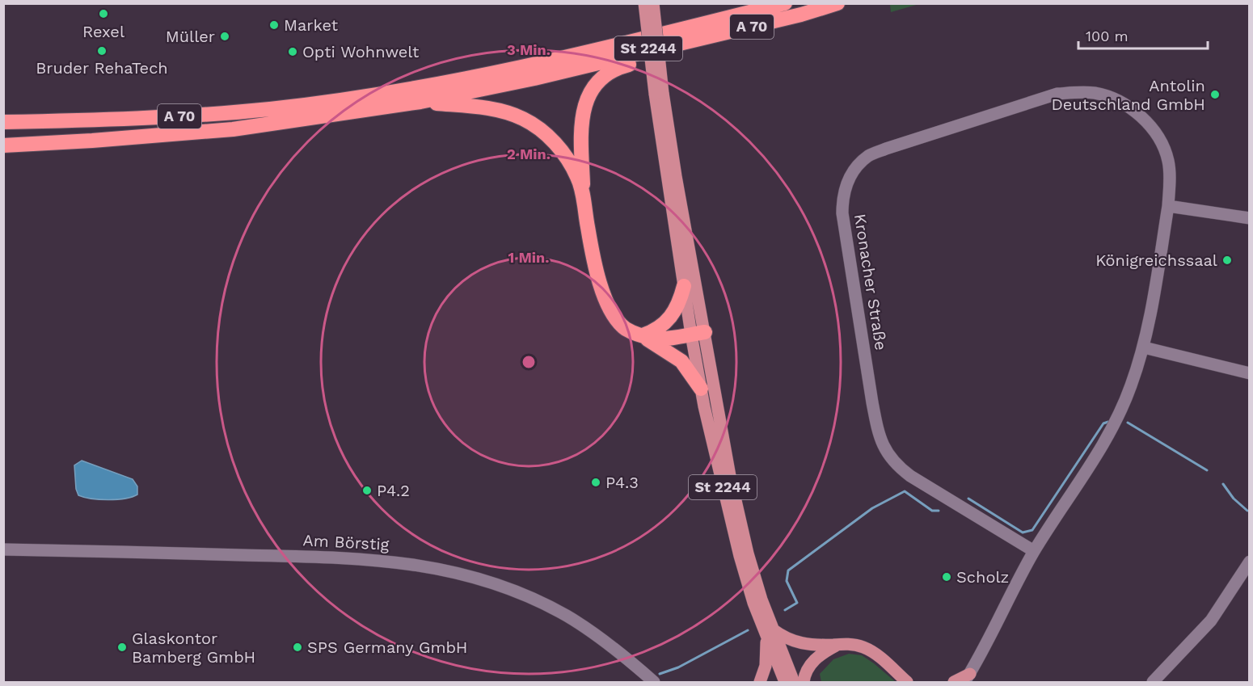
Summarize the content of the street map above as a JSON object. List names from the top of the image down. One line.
{"streets":{"highway":["A 70"],"main road":["St 2244"],"street":["Kronacher Straße","Am Börstig"]},"places":["Rexel","Market","Müller","Bruder RehaTech","Opti Wohnwelt","Antolin Deutschland GmbH","Königreichssaal","P4.3","P4.2","Scholz","Glaskontor Bamberg GmbH","SPS Germany GmbH"],"scale_bar":"100 m","rings":["3 Min.","2 Min.","1 Min."]}
